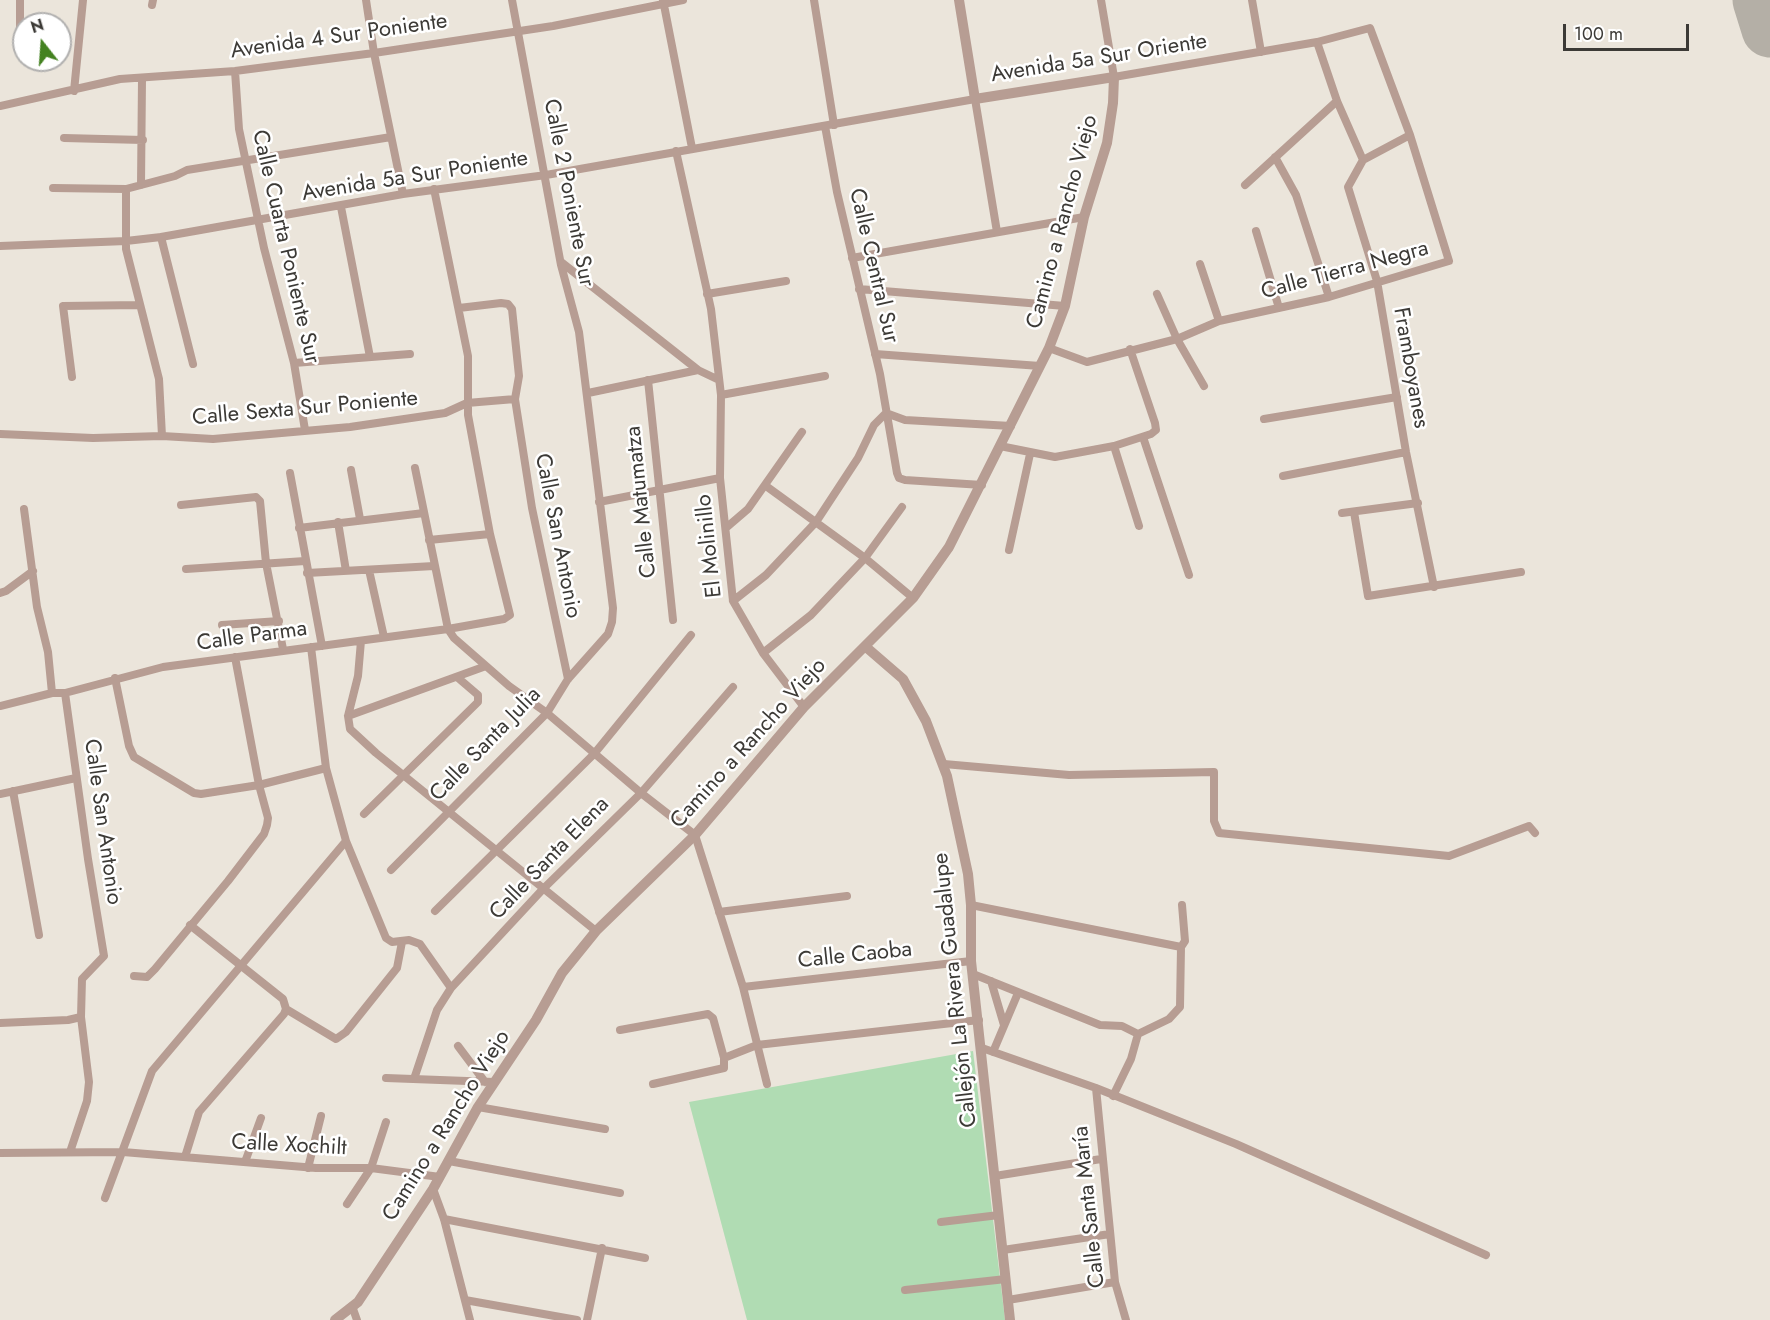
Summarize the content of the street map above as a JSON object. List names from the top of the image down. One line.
{"streets":{"street":["Avenida 4 Sur Poniente","Avenida 5a Sur Oriente","Avenida 5a Sur Poniente","Calle 2 Poniente Sur","Camino a Rancho Viejo","Calle Cuarta Poniente Sur","Calle Central Sur","Calle Tierra Negra","Framboyanes","Calle Sexta Sur Poniente","Calle Matumatza","Calle San Antonio","El Molinillo","Calle Parma","Calle Santa Julia","Calle Santa Elena","Calle Caoba","Callejón La Rivera Guadalupe","Calle Xochilt","Calle Santa María"]},"crossings":[["Avenida 4 Sur Poniente","Calle 2 Poniente Sur"],["Avenida 4 Sur Poniente","Calle Cuarta Poniente Sur"],["Avenida 5a Sur Oriente","Avenida 5a Sur Poniente"],["Avenida 5a Sur Oriente","Camino a Rancho Viejo"],["Avenida 5a Sur Oriente","Calle Central Sur"],["Avenida 5a Sur Oriente","Calle Tierra Negra"],["Avenida 5a Sur Poniente","Calle 2 Poniente Sur"],["Avenida 5a Sur Poniente","Calle Cuarta Poniente Sur"],["Avenida 5a Sur Poniente","Calle Central Sur"],["Avenida 5a Sur Poniente","El Molinillo"],["Calle 2 Poniente Sur","Calle Santa Julia"],["Camino a Rancho Viejo","Calle Central Sur"],["Camino a Rancho Viejo","Calle Tierra Negra"],["Camino a Rancho Viejo","El Molinillo"],["Camino a Rancho Viejo","Callejón La Rivera Guadalupe"],["Camino a Rancho Viejo","Calle Xochilt"],["Calle Cuarta Poniente Sur","Calle Sexta Sur Poniente"],["Calle Tierra Negra","Framboyanes"],["Calle Sexta Sur Poniente","Calle San Antonio"],["Calle San Antonio","Calle Parma"],["Calle San Antonio","Calle Santa Julia"],["Calle Caoba","Callejón La Rivera Guadalupe"]],"scale_bar":"100 m","north":"top"}
